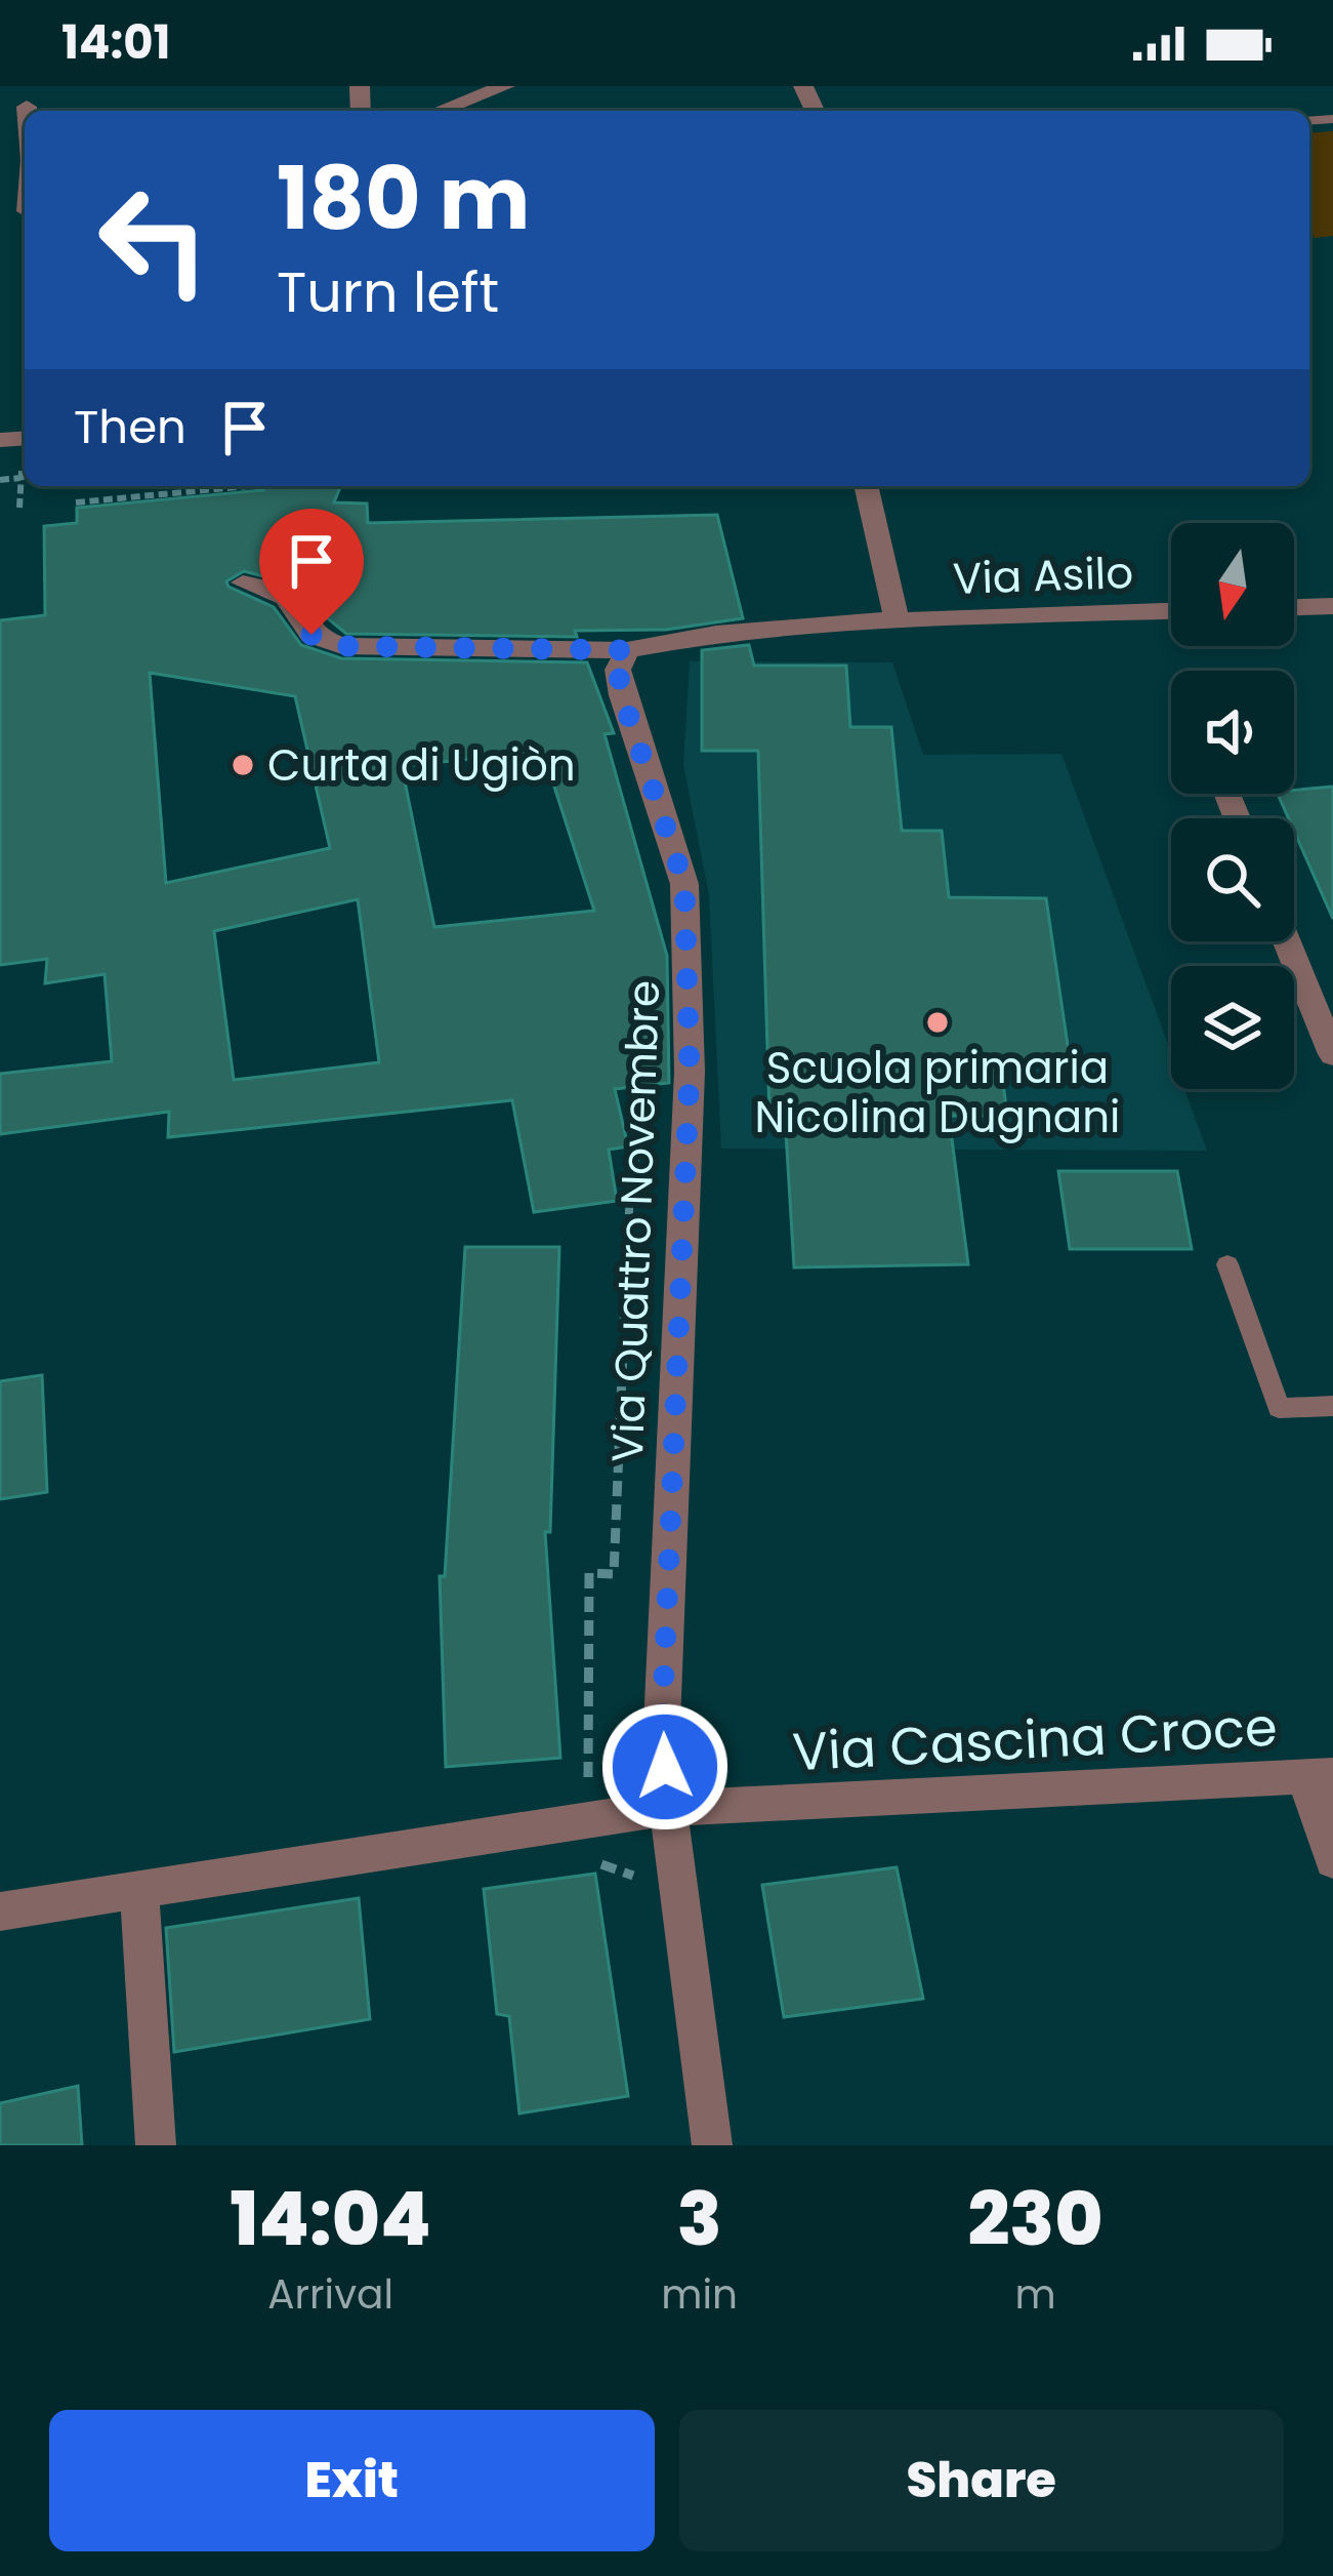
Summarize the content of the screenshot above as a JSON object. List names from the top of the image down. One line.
{"streets":{"street":["Via Asilo","Via Quattro Novembre","Via Cascina Croce"]},"crossings":[["Via Asilo","Via Quattro Novembre"],["Via Quattro Novembre","Via Cascina Croce"]],"places":["Curta di Ugiòn","Scuola primaria Nicolina Dugnani"],"north":"bottom","page":{"status":"14:01","turn":["180 m","Turn left"],"then":"Then","eta":["14:04","Arrival","3","min","230","m"],"buttons":["Exit","Share"]}}
